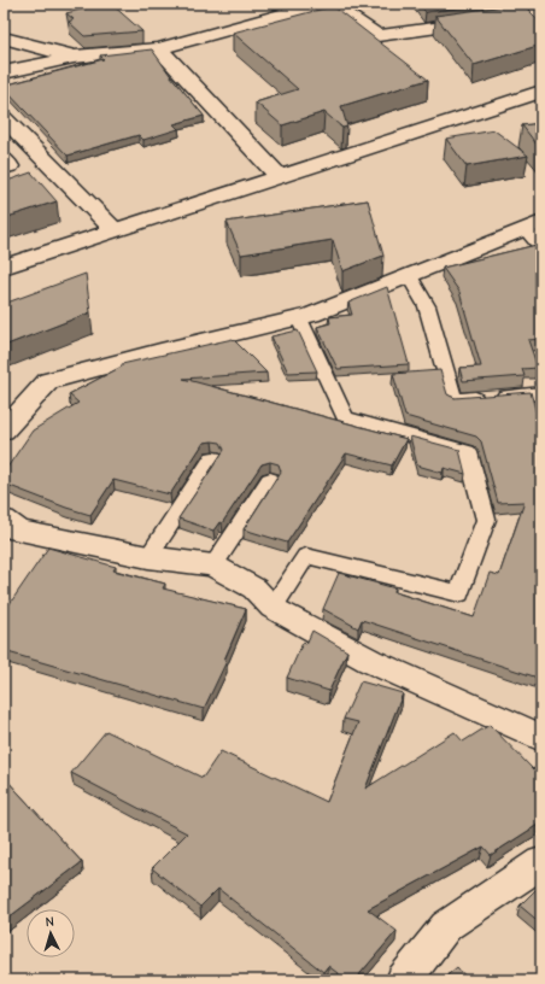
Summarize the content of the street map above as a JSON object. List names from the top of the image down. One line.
{"north":"top"}
